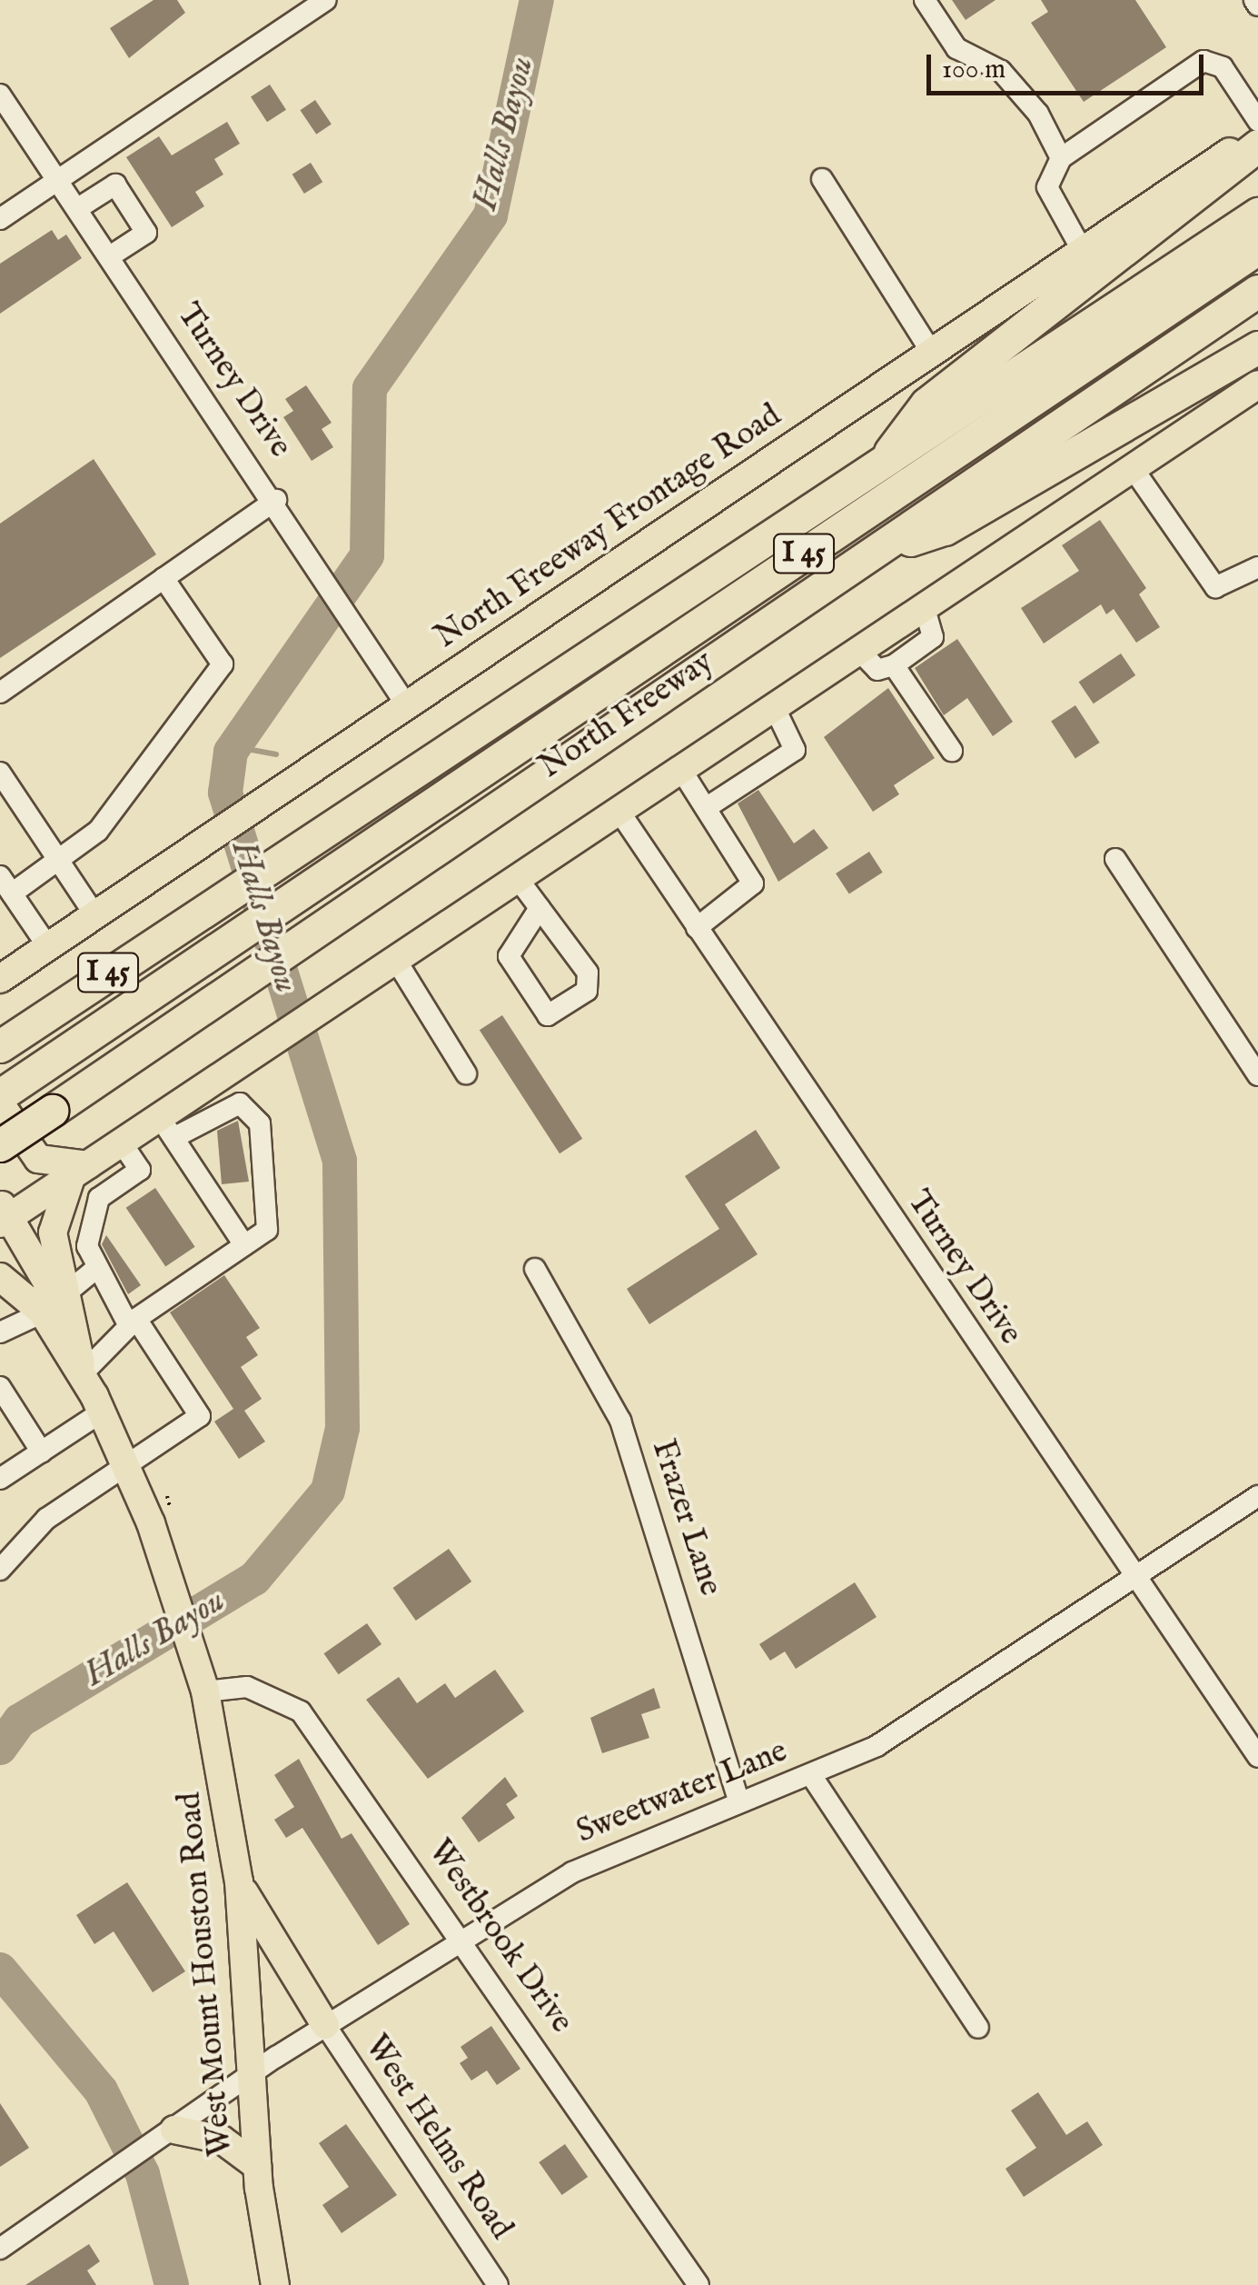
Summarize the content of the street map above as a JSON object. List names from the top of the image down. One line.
{"streets":{"highway":["I 45","North Freeway"],"main road":["North Freeway Frontage Road","West Mount Houston Road"],"street":["Turney Drive","Frazer Lane","Sweetwater Lane","Westbrook Drive","West Helms Road"]},"crossings":[["Turney Drive","North Freeway Frontage Road"],["Turney Drive","Sweetwater Lane"],["Frazer Lane","Sweetwater Lane"],["Sweetwater Lane","Westbrook Drive"],["Sweetwater Lane","West Mount Houston Road"],["Sweetwater Lane","West Helms Road"],["Westbrook Drive","West Mount Houston Road"]],"water":["Halls Bayou"],"scale_bar":"100 m"}
